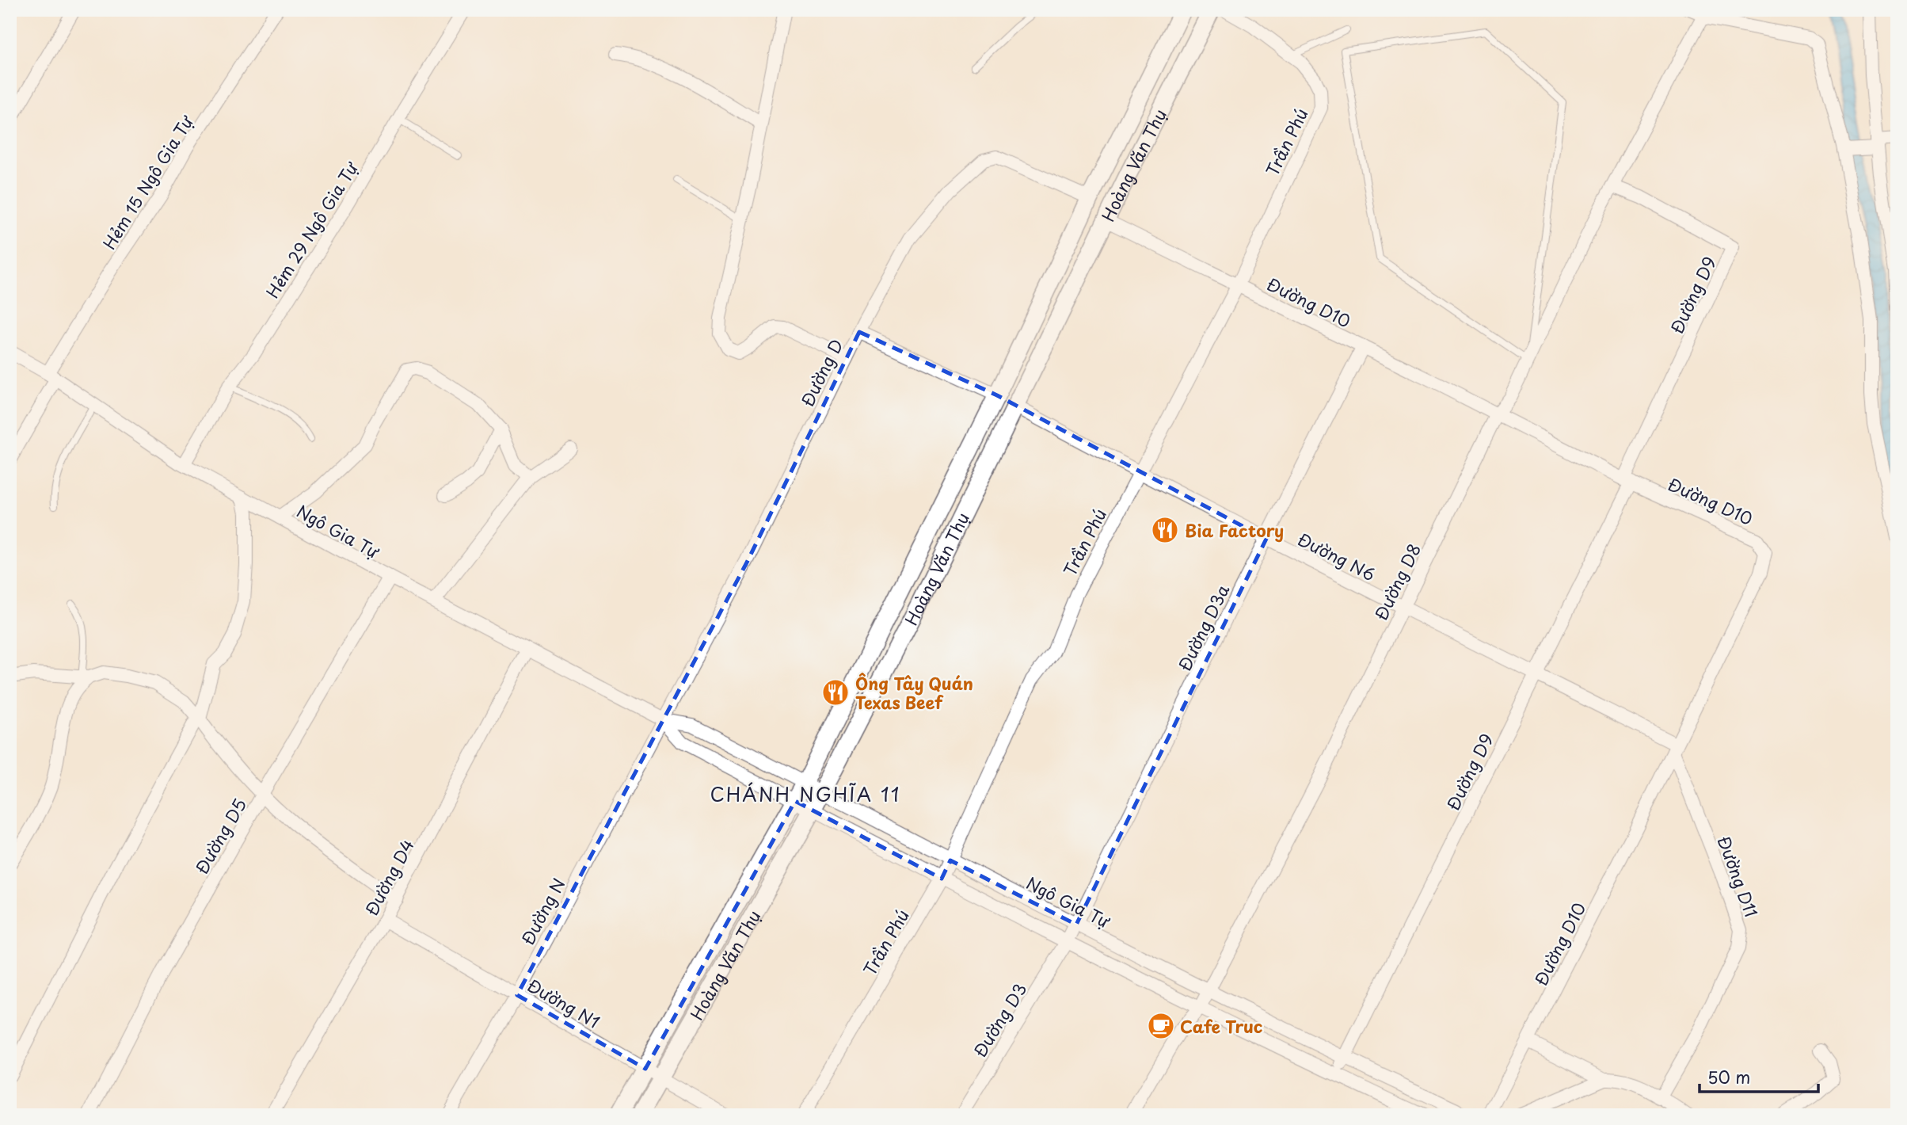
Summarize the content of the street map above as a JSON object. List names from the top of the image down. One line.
{"streets":{"street":["Trần Phú","Hoàng Văn Thụ","Hẻm 15 Ngô Gia Tự","Hẻm 29 Ngô Gia Tự","Đường D9","Đường D10","Đường D","Ngô Gia Tự","Đường N6","Đường D8","Đường D3a","Đường D5","Đường D11","Đường D4","Đường N","Đường N1","Đường D3"]},"crossings":[["Trần Phú","Đường D10"],["Trần Phú","Ngô Gia Tự"],["Trần Phú","Đường N6"],["Hoàng Văn Thụ","Đường D10"],["Hoàng Văn Thụ","Đường D"],["Hoàng Văn Thụ","Ngô Gia Tự"],["Hoàng Văn Thụ","Đường N6"],["Hoàng Văn Thụ","Đường N1"],["Hẻm 15 Ngô Gia Tự","Ngô Gia Tự"],["Hẻm 29 Ngô Gia Tự","Ngô Gia Tự"],["Đường D9","Đường D10"],["Đường D9","Ngô Gia Tự"],["Đường D9","Đường N6"],["Đường D9","Đường D8"],["Đường D10","Đường N6"],["Đường D10","Đường D8"],["Đường D10","Đường D3a"],["Đường D10","Đường D11"],["Đường D","Ngô Gia Tự"],["Đường D","Đường N"],["Ngô Gia Tự","Đường D8"],["Ngô Gia Tự","Đường D3a"],["Ngô Gia Tự","Đường D5"],["Ngô Gia Tự","Đường D4"],["Ngô Gia Tự","Đường N"],["Ngô Gia Tự","Đường D3"],["Đường N6","Đường D8"],["Đường N6","Đường D3a"],["Đường N6","Đường D11"],["Đường D3a","Đường D3"],["Đường D4","Đường N1"],["Đường N","Đường N1"]],"districts":["CHÁNH NGHĨA 11"],"places":{"restaurant":["Bia Factory","Ông Tây Quán Texas Beef"],"cafe":["Cafe Truc"]},"scale_bar":"50 m"}
